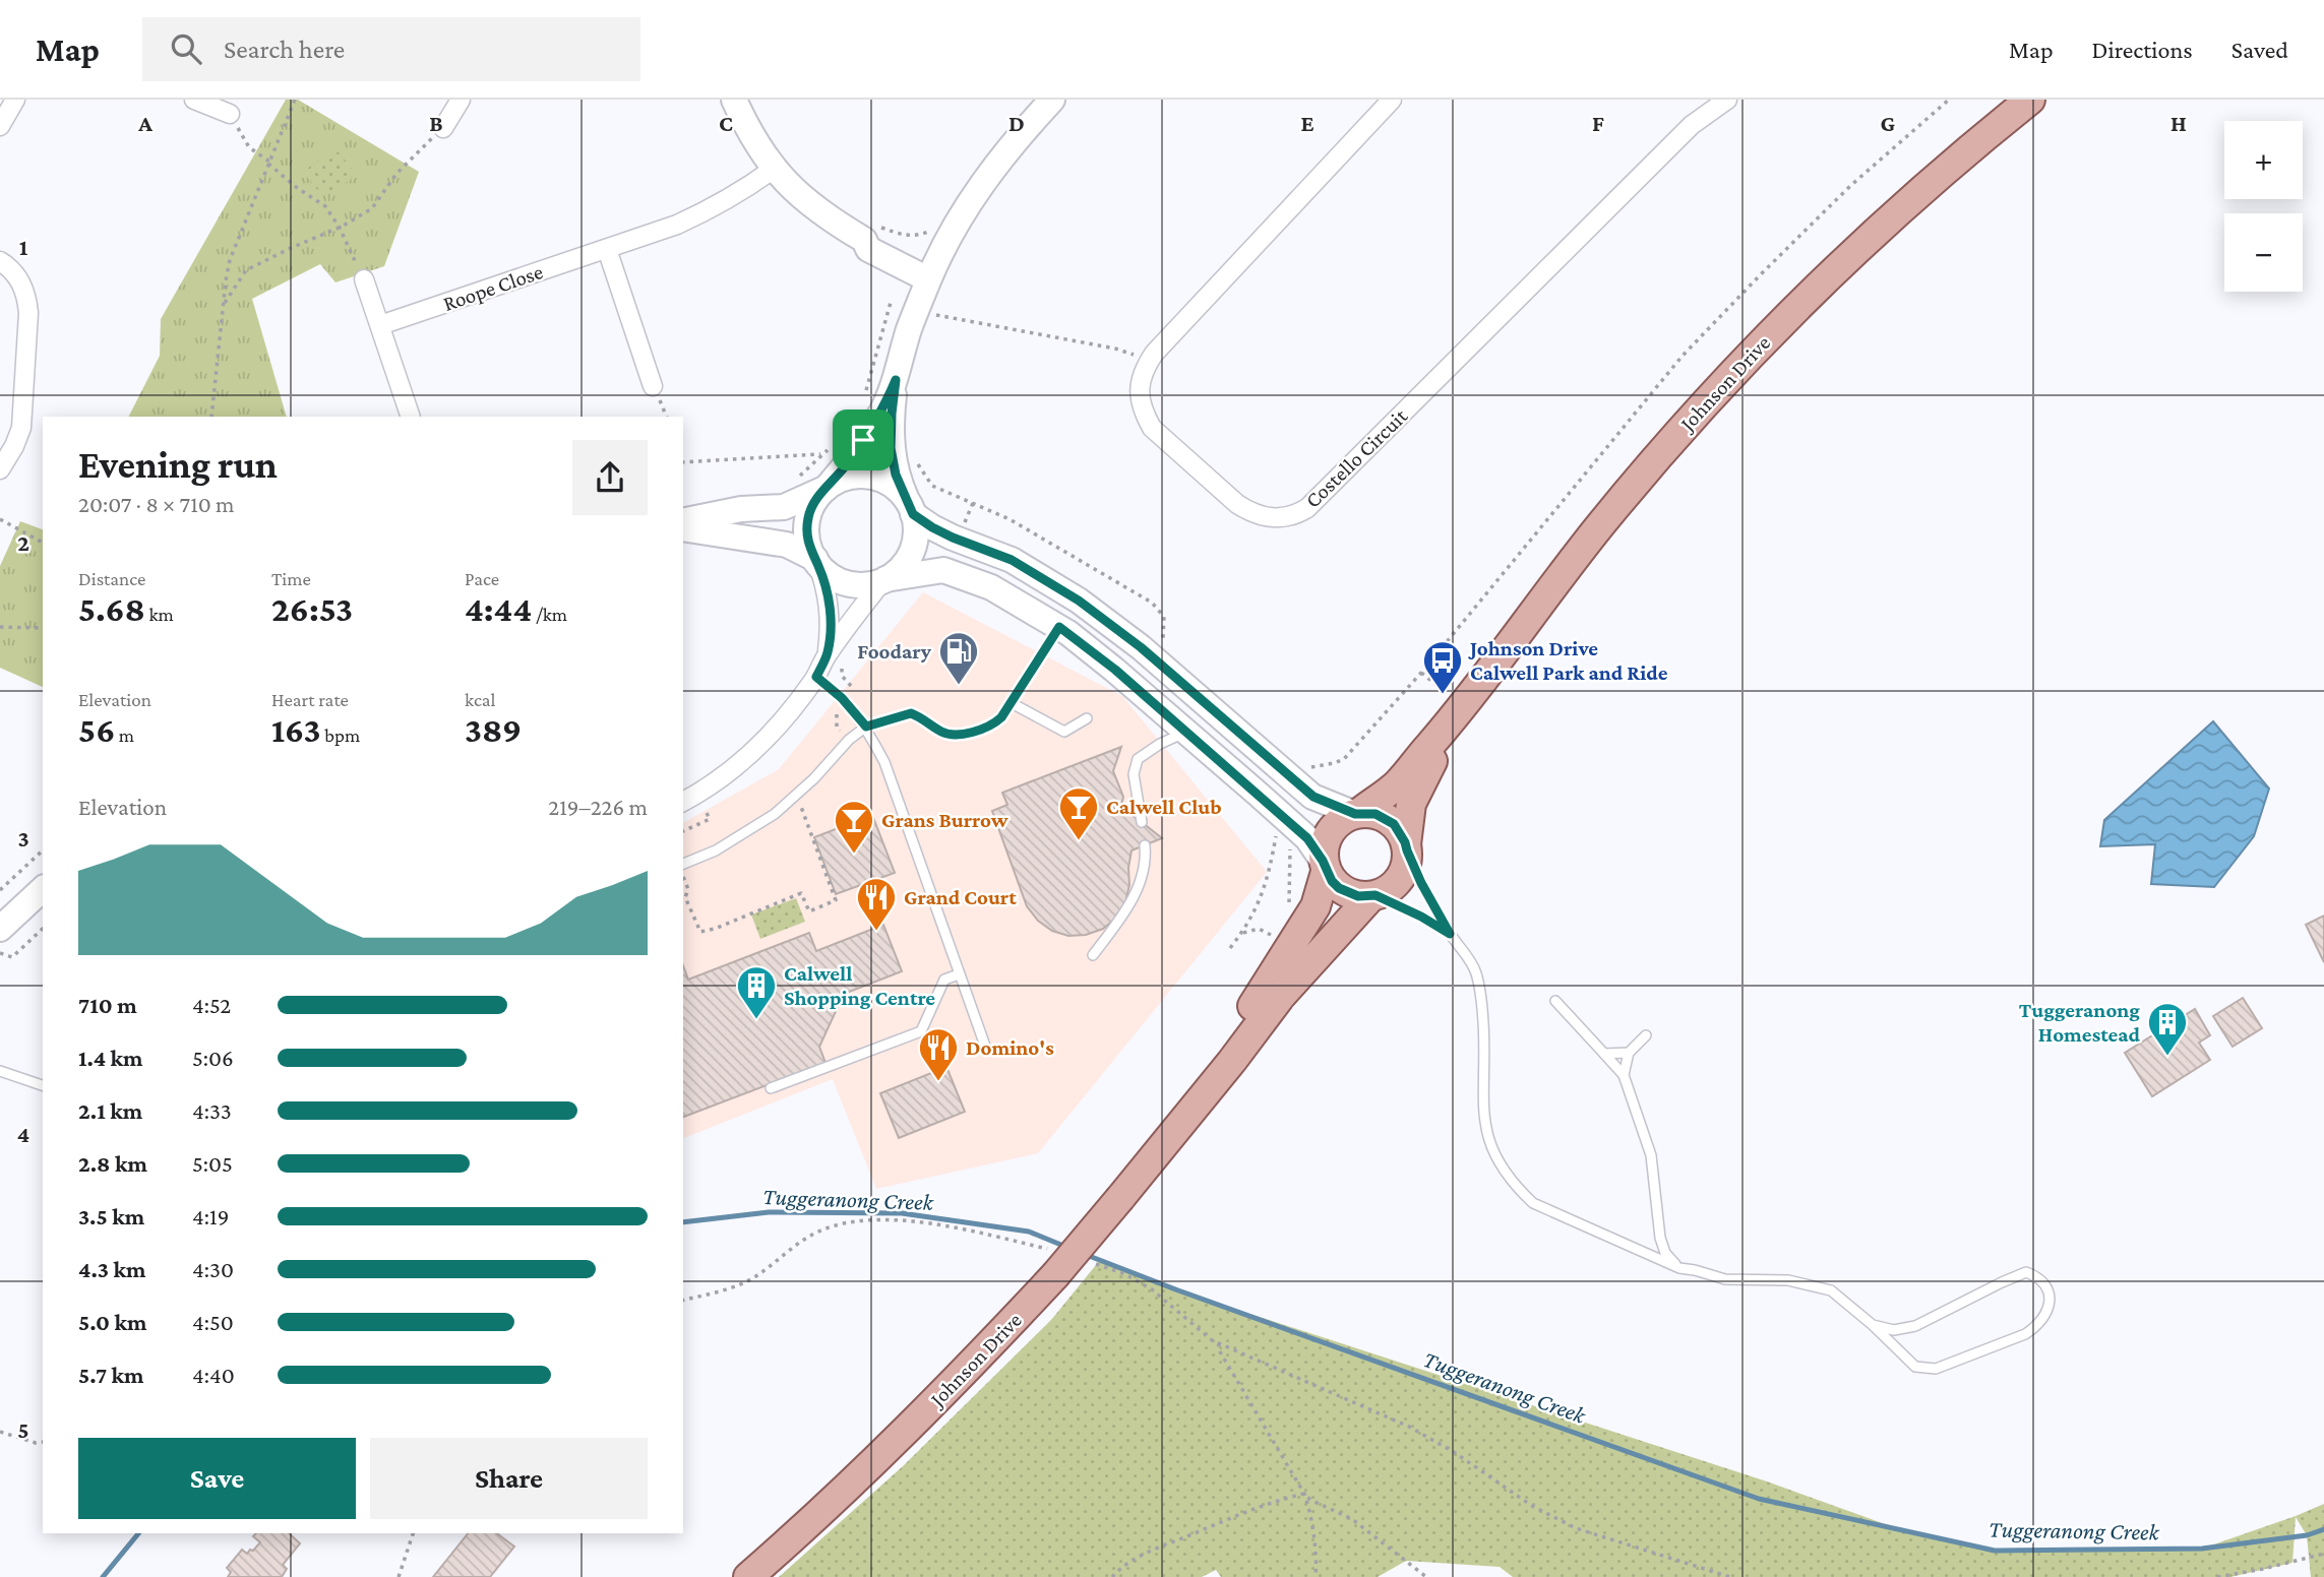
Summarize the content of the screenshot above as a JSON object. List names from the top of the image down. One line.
{"streets":{"main road":["Johnson Drive"],"street":["Roope Close","Costello Circuit"]},"water":["Tuggeranong Creek"],"places":{"fuel station":["Foodary"],"bus stop":["Johnson Drive Calwell Park and Ride"],"bar":["Calwell Club","Grans Burrow"],"restaurant":["Grand Court","Domino's"],"building":["Calwell Shopping Centre","Tuggeranong Homestead"]},"page":{"header":"Map","search":"Search here","nav":["Map","Directions","Saved"],"map_buttons":["+","−"],"heading":["Evening run","20:07 · 8 × 710 m"],"stats":[["Distance","5.68 km"],["Time","26:53"],["Pace","4:44 /km"],["Elevation","56 m"],["Heart rate","163 bpm"],["kcal","389"]],"chart":["Elevation","219–226 m"],"list":[{"name":"710 m","note":"4:52"},{"name":"1.4 km","note":"5:06"},{"name":"2.1 km","note":"4:33"},{"name":"2.8 km","note":"5:05"},{"name":"3.5 km","note":"4:19"},{"name":"4.3 km","note":"4:30"},{"name":"5.0 km","note":"4:50"},{"name":"5.7 km","note":"4:40"}],"buttons":["Save","Share"]},"grid":{"columns":["A","B","C","D","E","F","G","H"],"rows":["1","2","3","4","5"]}}
